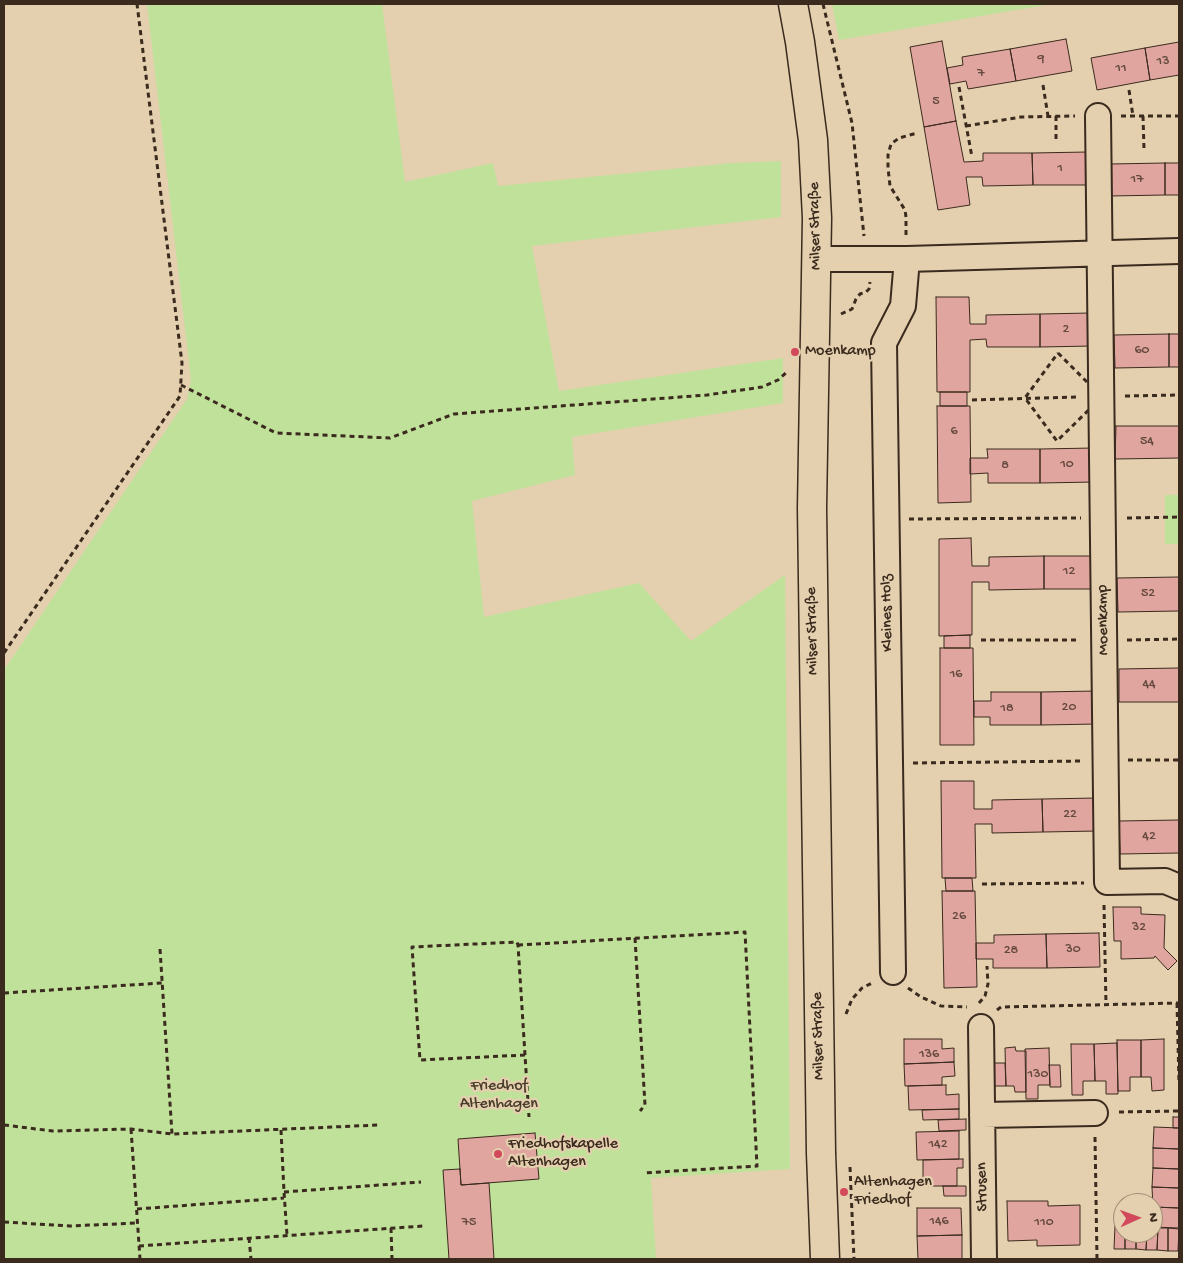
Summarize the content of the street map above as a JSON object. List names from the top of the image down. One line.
{"streets":{"main road":["Milser Straße"],"street":["Kleines Holz","Moenkamp","Strusen"]},"parks":["Friedhof Altenhagen"],"places":["Moenkamp","Friedhofskapelle Altenhagen","Altenhagen Friedhof"],"house_numbers":["9","13","11","7","5","1","17","2","60","6","54","10","8","12","52","16","44","20","18","22","42","26","32","30","28","136","130","142","146","75","110"],"north":"right"}
